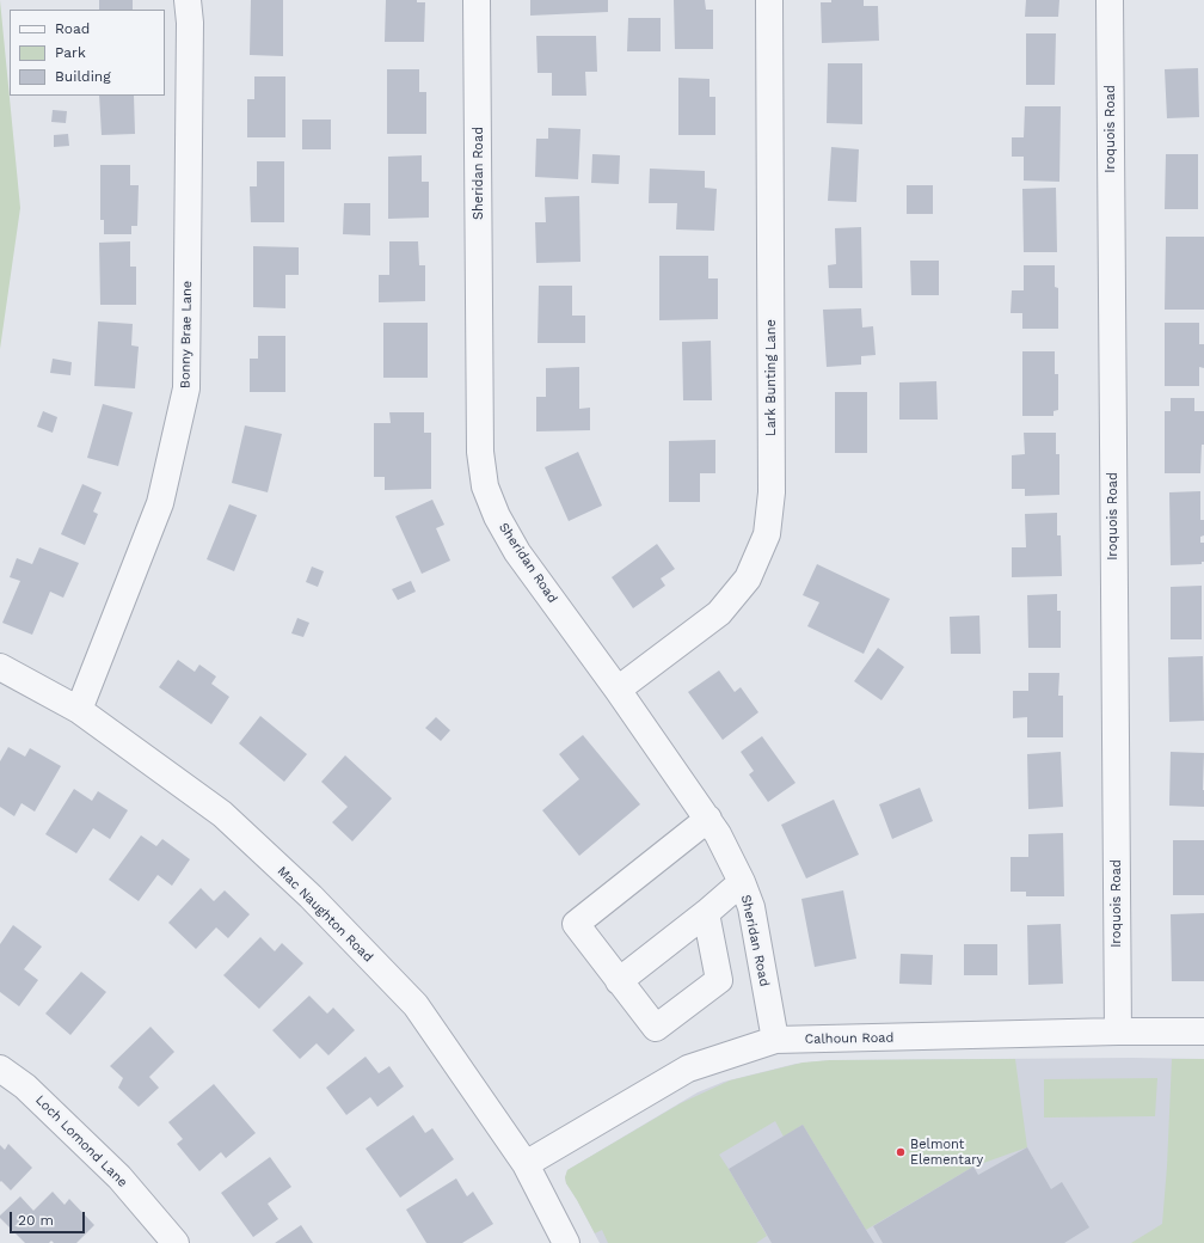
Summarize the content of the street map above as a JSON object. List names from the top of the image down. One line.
{"streets":{"street":["Iroquois Road","Sheridan Road","Bonny Brae Lane","Lark Bunting Lane","Mac Naughton Road","Calhoun Road","Loch Lomond Lane"]},"crossings":[["Iroquois Road","Calhoun Road"],["Sheridan Road","Lark Bunting Lane"],["Sheridan Road","Calhoun Road"],["Bonny Brae Lane","Mac Naughton Road"],["Mac Naughton Road","Calhoun Road"]],"places":["Belmont Elementary"],"legend":["Road","Park","Building"],"scale_bar":"20 m"}
